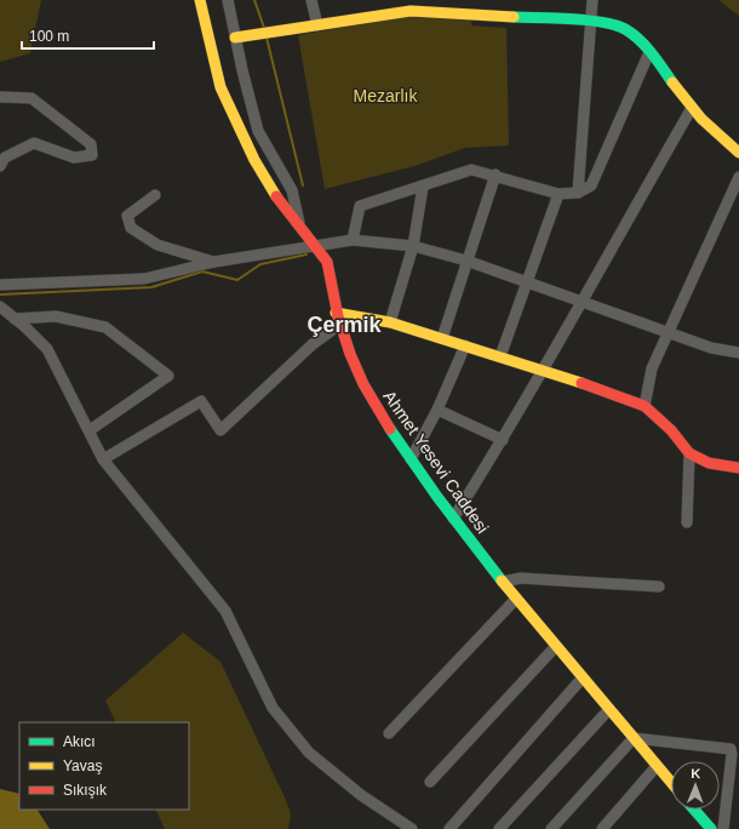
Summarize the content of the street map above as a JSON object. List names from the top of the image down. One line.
{"streets":{"street":["Ahmet Yesevi Caddesi"]},"districts":["Çermik"],"parks":["Mezarlık"],"legend":["Akıcı","Yavaş","Sıkışık"],"scale_bar":"100 m","north":"top"}
